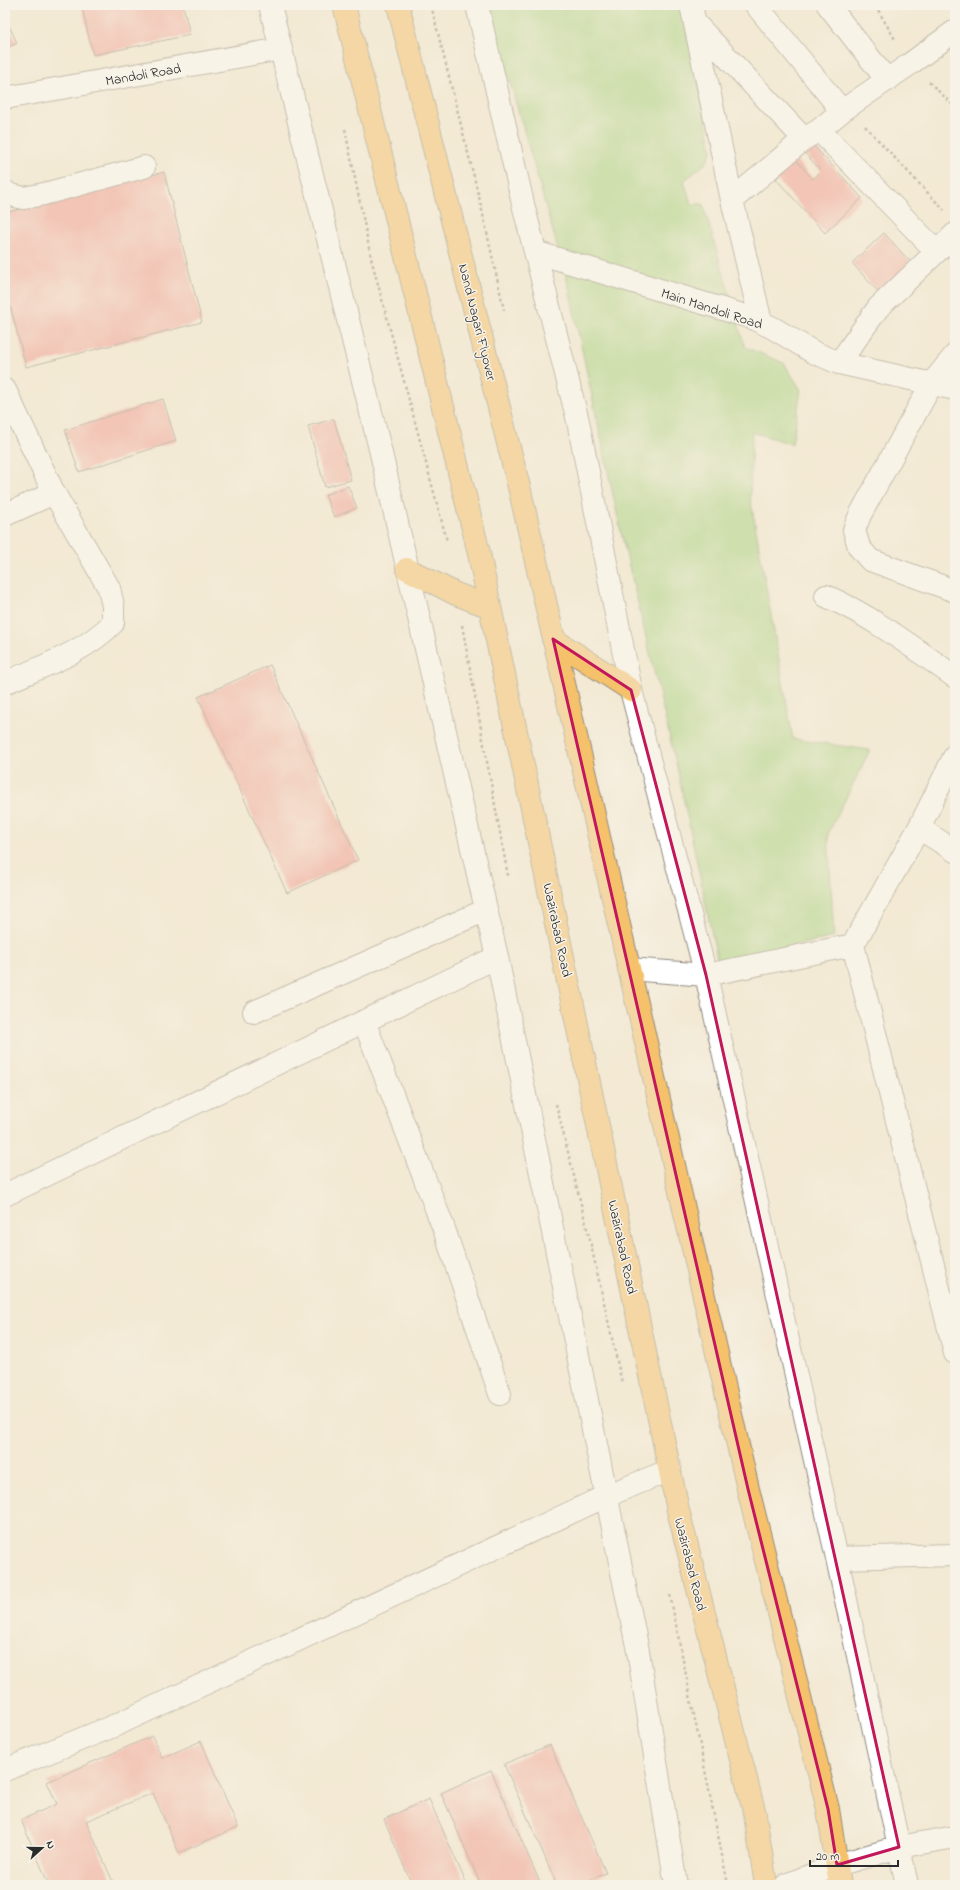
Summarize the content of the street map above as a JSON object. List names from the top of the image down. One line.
{"streets":{"highway":["Nand Nagari Flyover","Wazirabad Road"],"street":["Mandoli Road","Main Mandoli Road"]},"scale_bar":"20 m","north":"right"}
